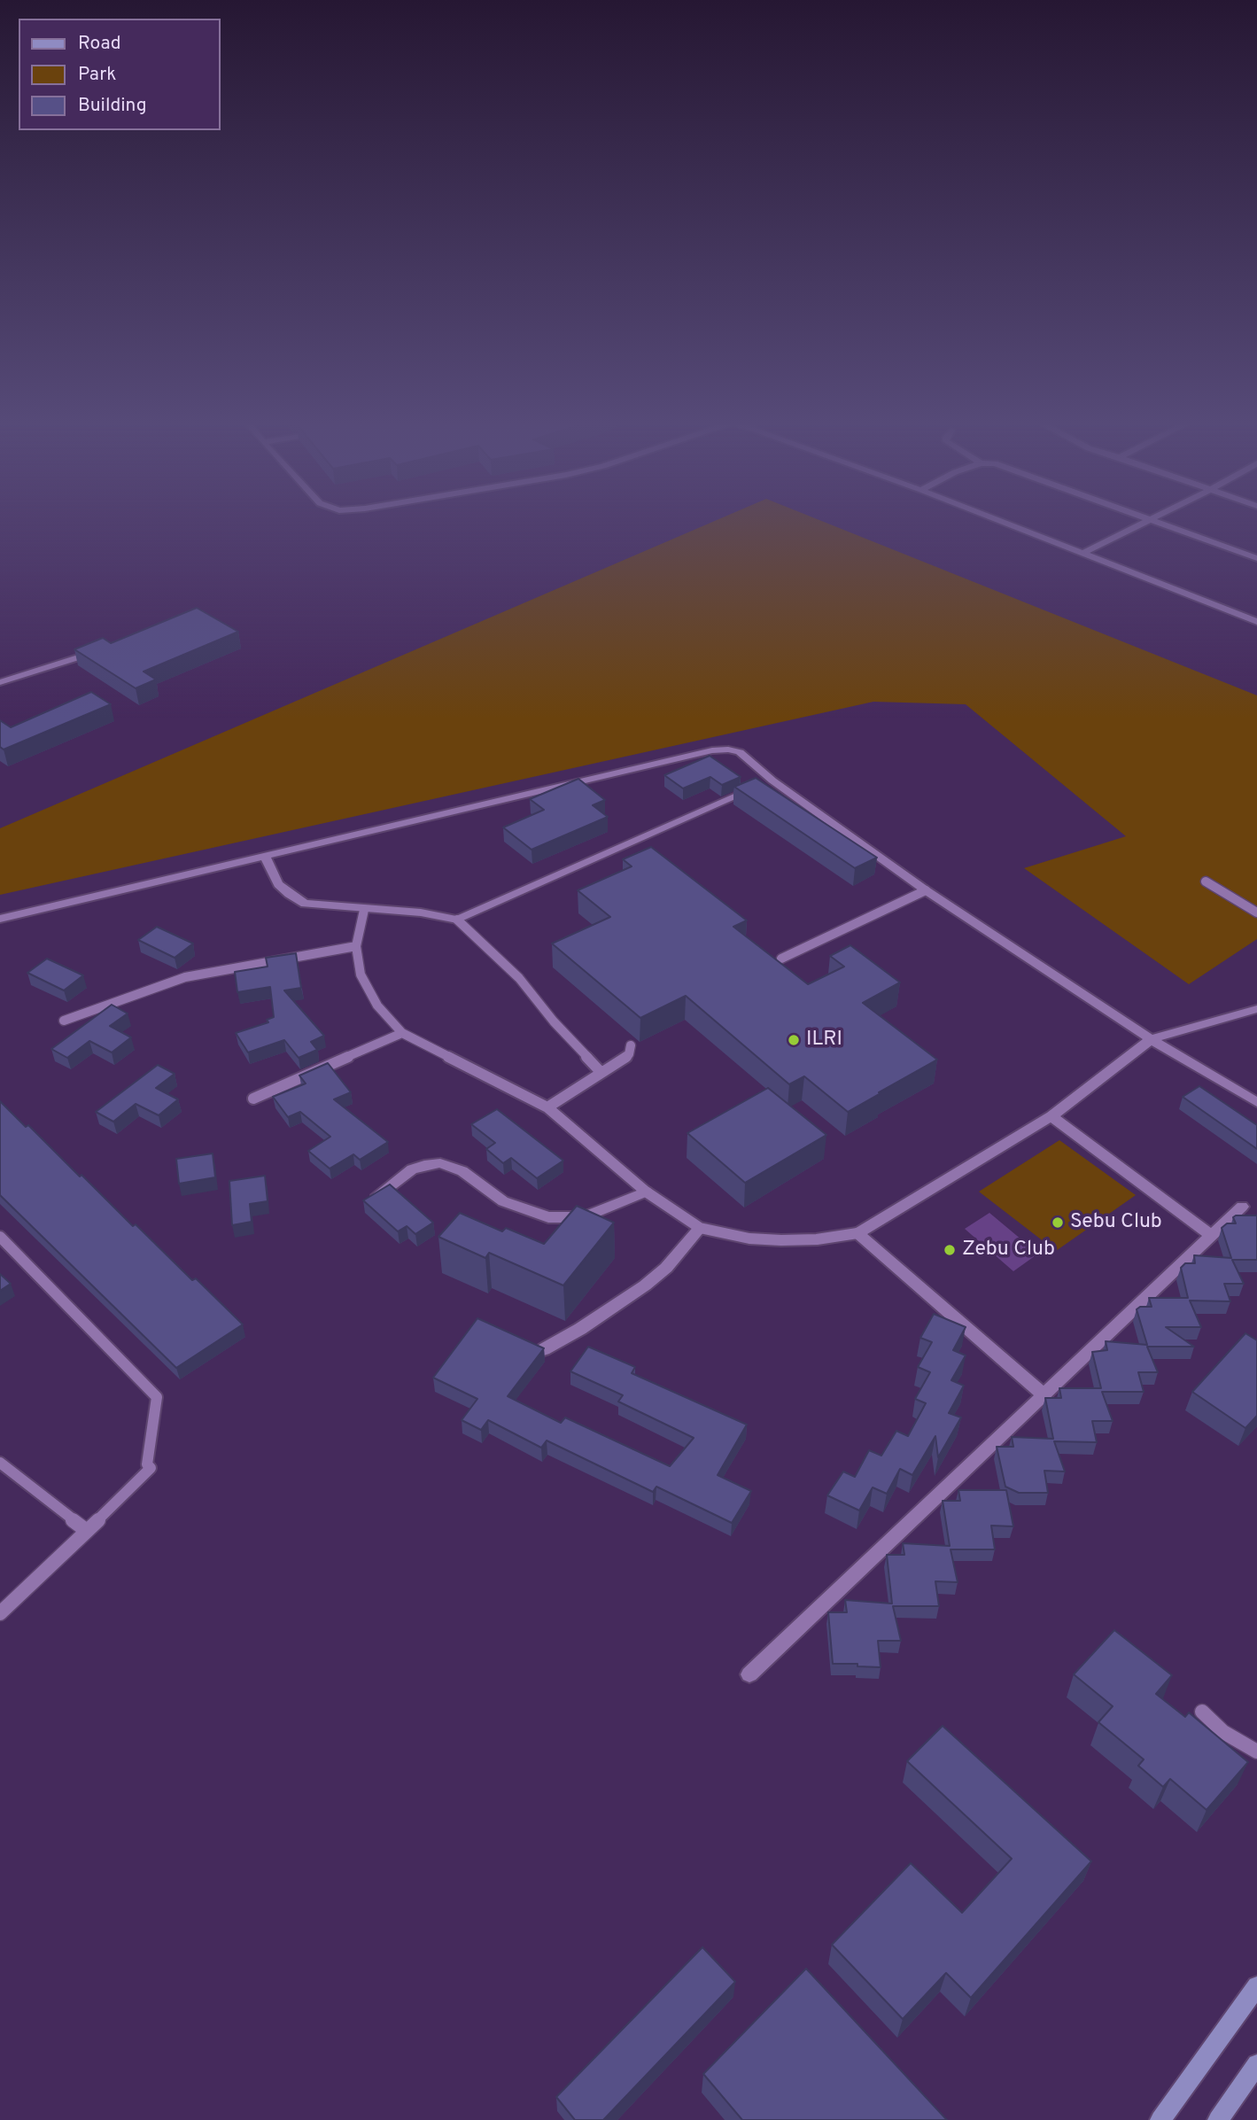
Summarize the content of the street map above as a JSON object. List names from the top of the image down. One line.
{"places":["ILRI","Sebu Club","Zebu Club"],"legend":["Road","Park","Building"]}
